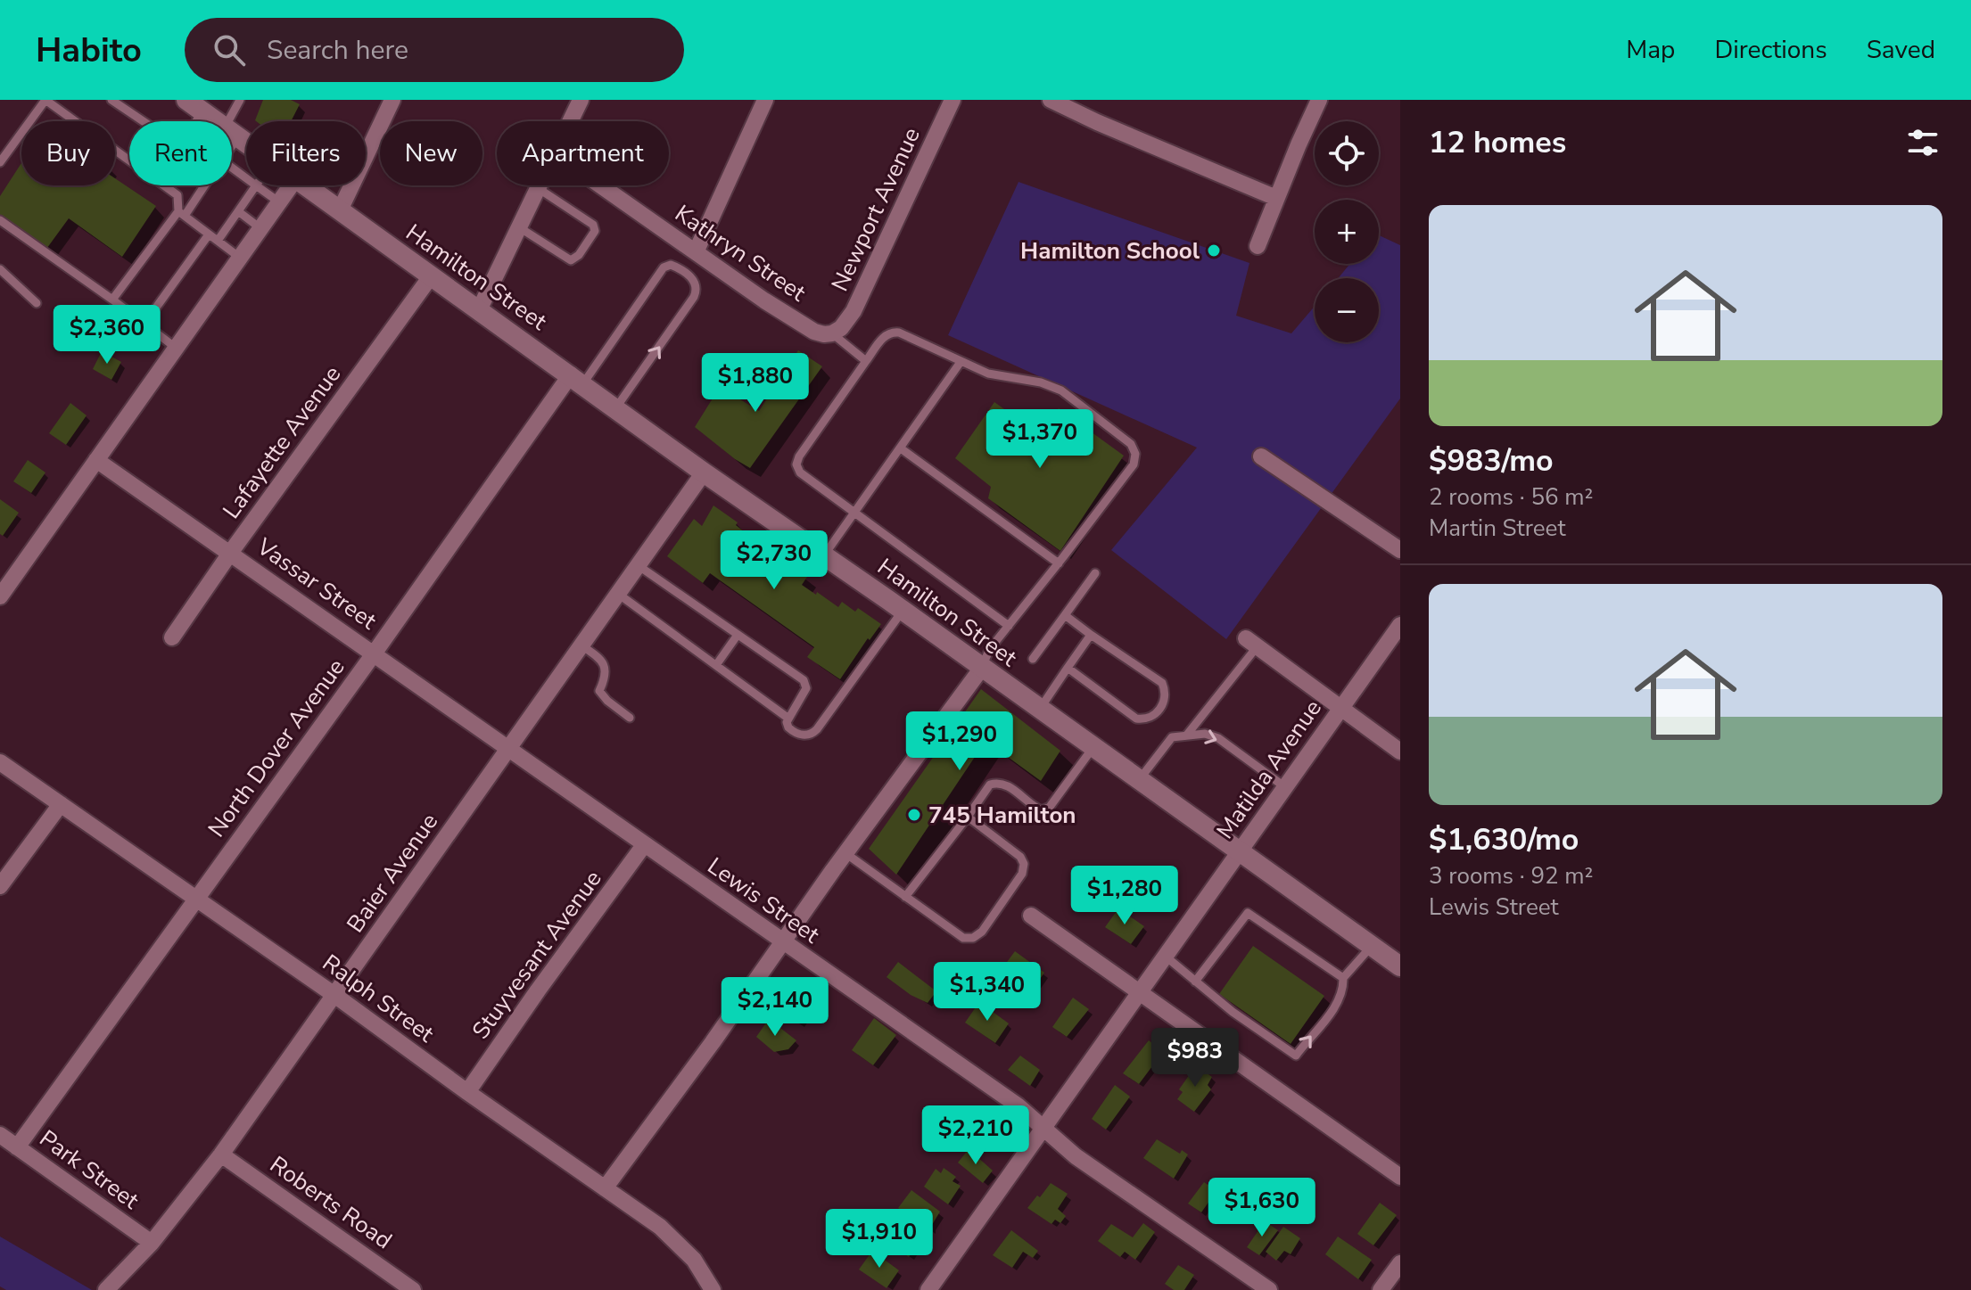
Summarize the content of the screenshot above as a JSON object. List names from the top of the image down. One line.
{"streets":{"street":["Newport Avenue","Kathryn Street","Hamilton Street","Lafayette Avenue","Vassar Street","North Dover Avenue","Matilda Avenue","Baier Avenue","Lewis Street","Stuyvesant Avenue","Ralph Street","Park Street","Roberts Road"]},"crossings":[["Newport Avenue","Kathryn Street"],["Hamilton Street","Lafayette Avenue"],["Hamilton Street","North Dover Avenue"],["Hamilton Street","Matilda Avenue"],["Hamilton Street","Baier Avenue"],["Lafayette Avenue","Vassar Street"],["Vassar Street","North Dover Avenue"],["Vassar Street","Baier Avenue"],["Vassar Street","Lewis Street"],["North Dover Avenue","Ralph Street"],["North Dover Avenue","Park Street"],["Matilda Avenue","Lewis Street"],["Baier Avenue","Lewis Street"],["Baier Avenue","Ralph Street"],["Baier Avenue","Park Street"],["Baier Avenue","Roberts Road"],["Lewis Street","Stuyvesant Avenue"],["Stuyvesant Avenue","Ralph Street"]],"places":["Hamilton School","745 Hamilton"],"page":{"header":"Habito","search":"Search here","nav":["Map","Directions","Saved"],"heading":"12 homes","map_buttons":["+","−"],"chip":["Buy","Rent","Filters","New","Apartment"],"list":[{"name":"$983/mo","note":"2 rooms · 56 m² · Martin Street"},{"name":"$1,630/mo","note":"3 rooms · 92 m² · Lewis Street"}],"price":["$2,360","$1,880","$1,370","$2,730","$1,290","$1,280","$1,340","$2,140","$983","$2,210","$1,630","$1,910"]}}
